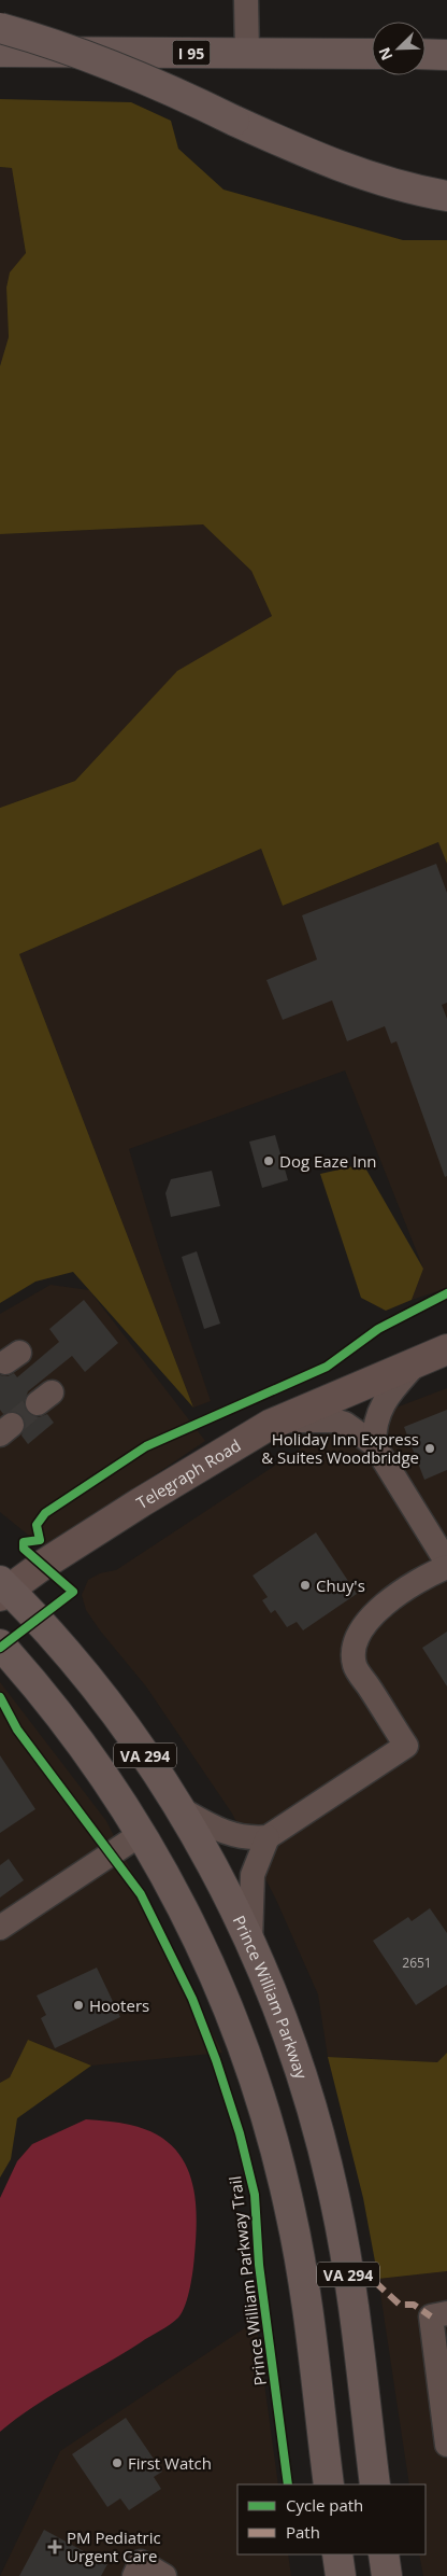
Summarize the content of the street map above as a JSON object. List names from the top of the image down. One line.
{"streets":{"highway":["I 95","VA 294","Prince William Parkway"],"main road":["Telegraph Road"],"cycle path":["Prince William Parkway Trail"]},"crossings":[["Telegraph Road","Prince William Parkway"]],"places":{"other":["Dog Eaze Inn","Holiday Inn Express & Suites Woodbridge","Chuy's","Hooters","First Watch"],"health":["PM Pediatric Urgent Care"]},"house_numbers":["2651"],"legend":["Cycle path","Path"],"north":"bottom left"}
